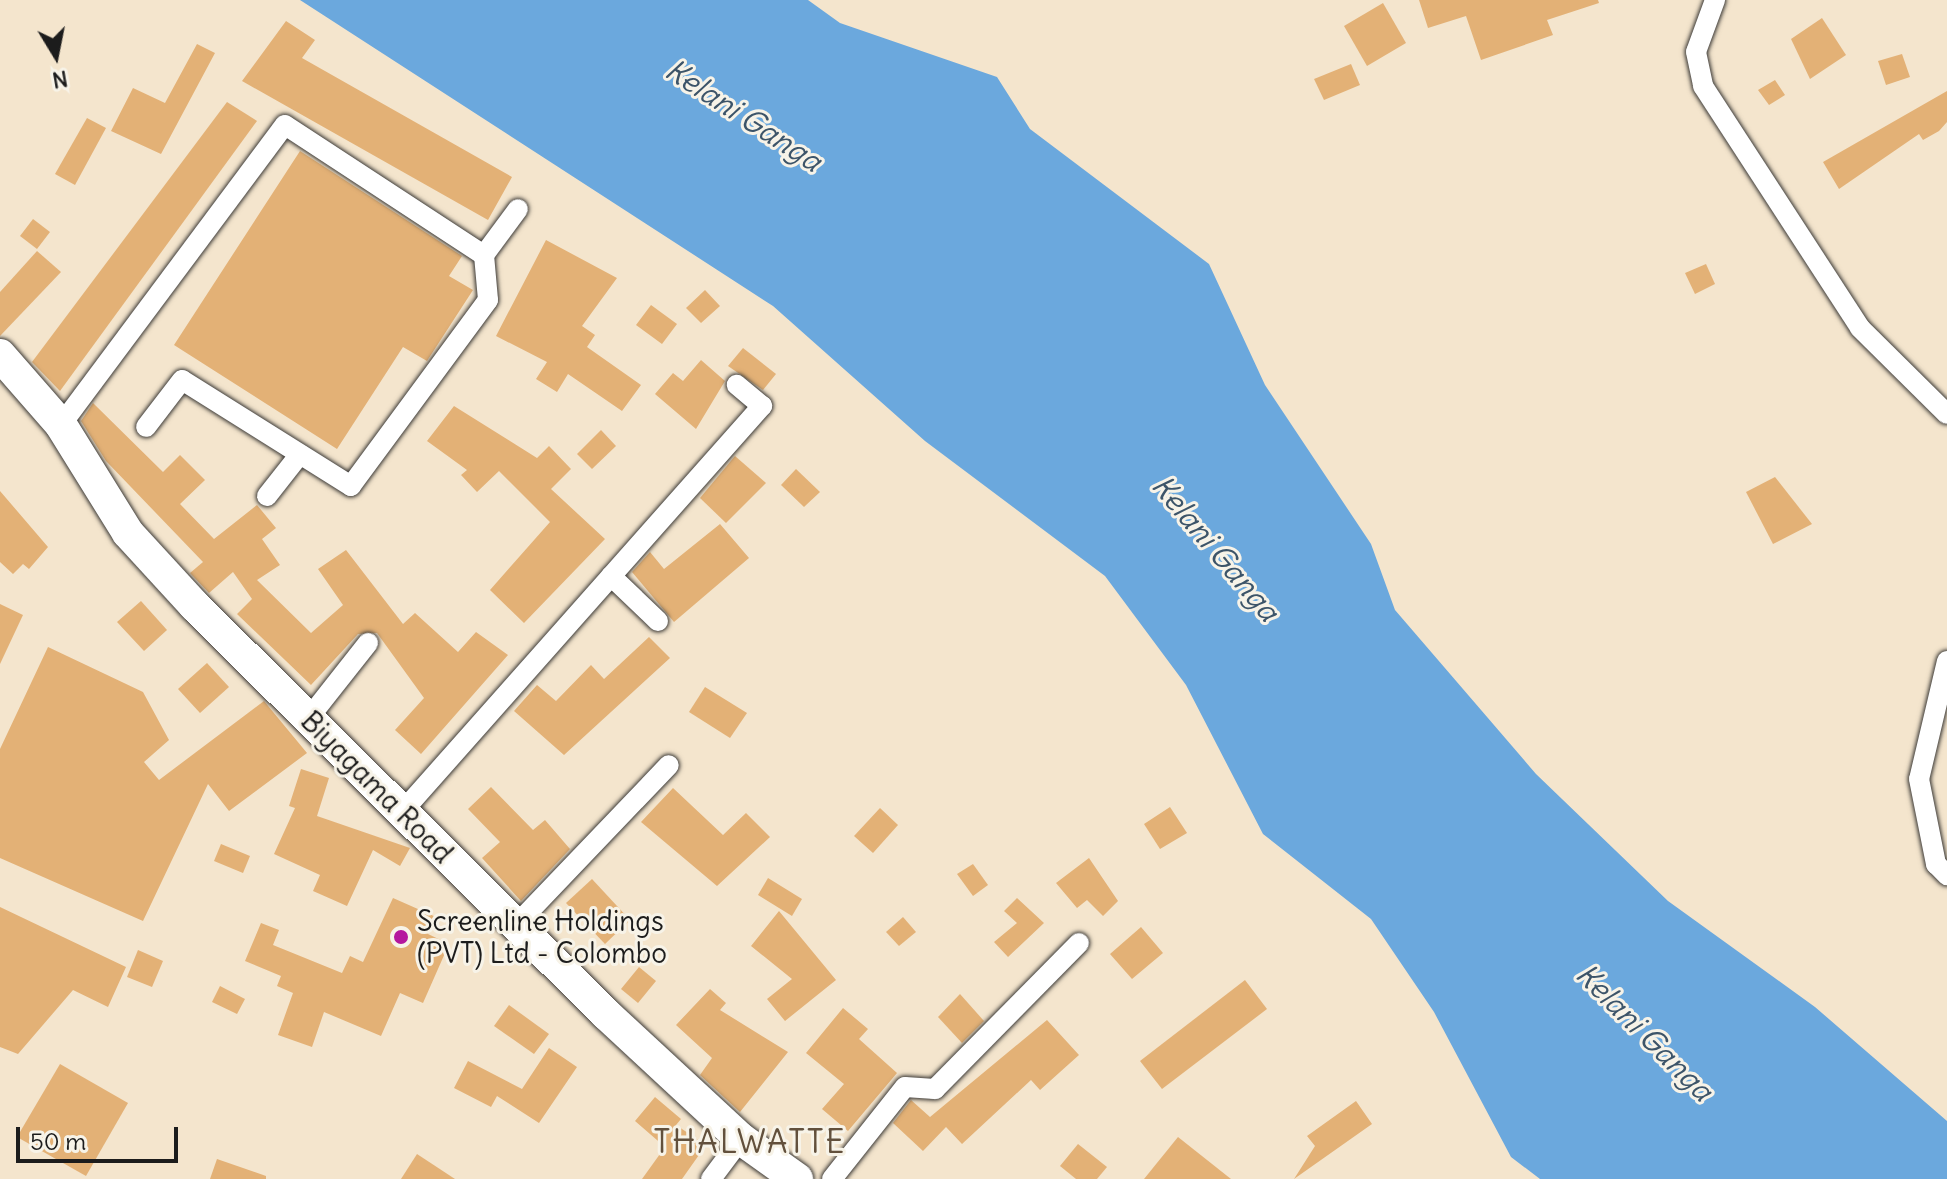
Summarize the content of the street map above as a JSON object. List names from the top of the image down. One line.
{"streets":{"main road":["Biyagama Road"]},"districts":["THALWATTE"],"water":["Kelani Ganga"],"places":["Screenline Holdings (PVT) Ltd - Colombo"],"scale_bar":"50 m","north":"bottom"}
